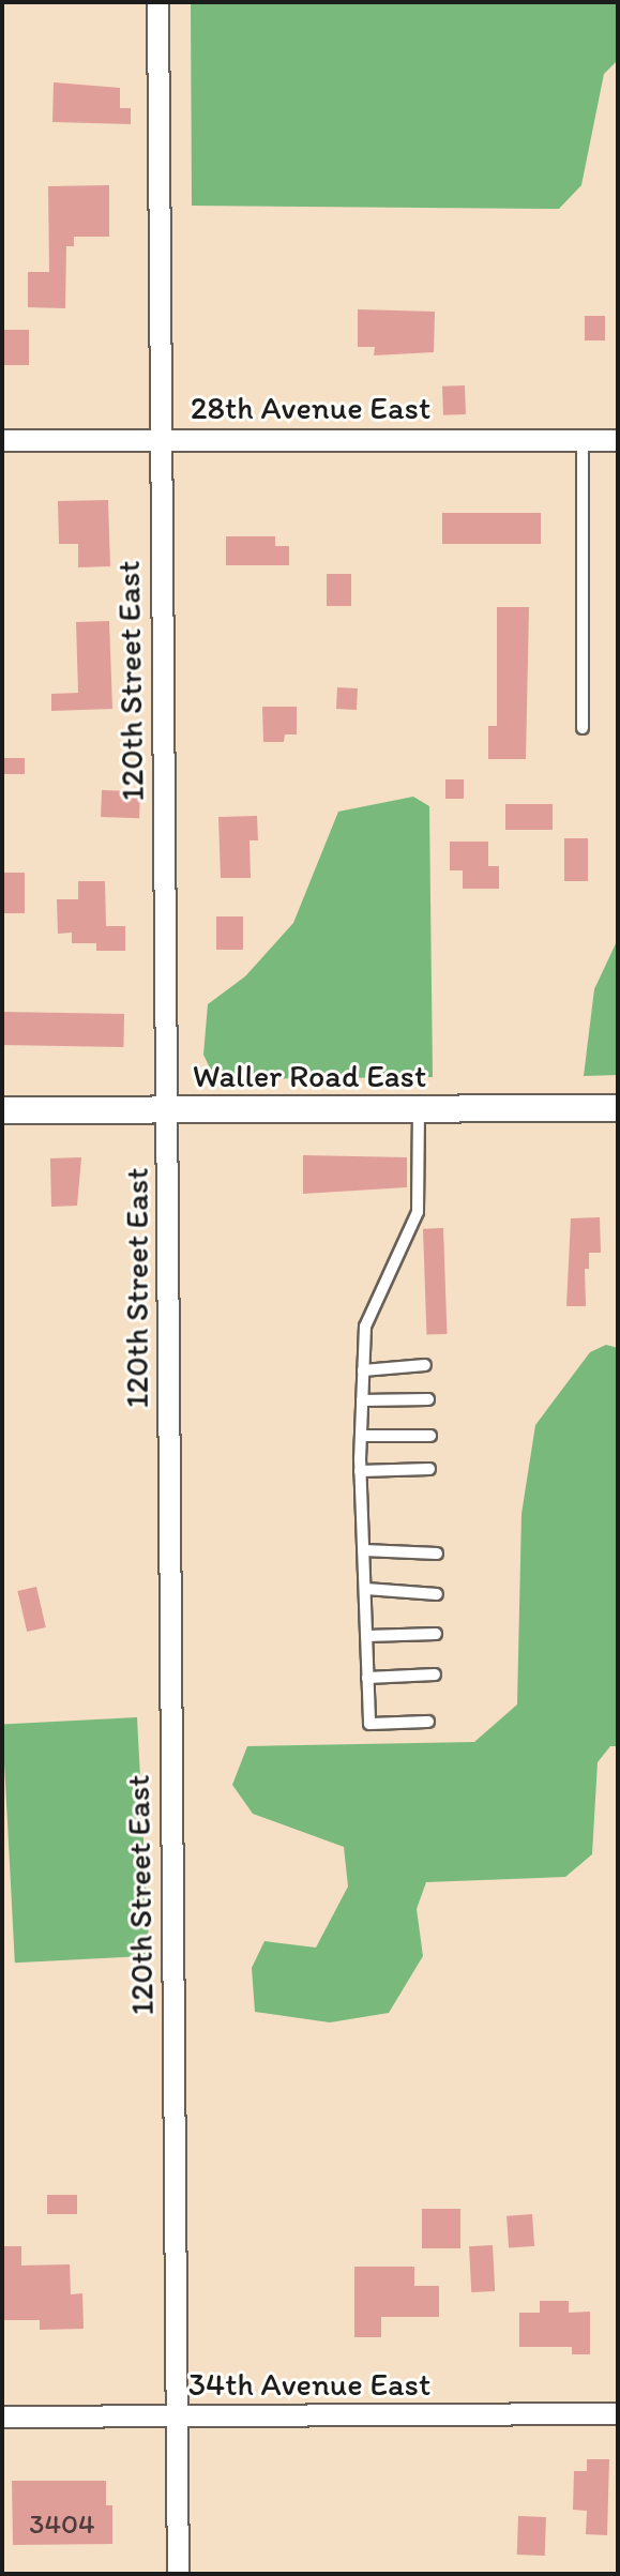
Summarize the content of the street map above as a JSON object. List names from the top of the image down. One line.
{"streets":{"street":["28th Avenue East","120th Street East","Waller Road East","34th Avenue East"]},"crossings":[["28th Avenue East","120th Street East"],["120th Street East","Waller Road East"],["120th Street East","34th Avenue East"]],"house_numbers":["3404"]}
